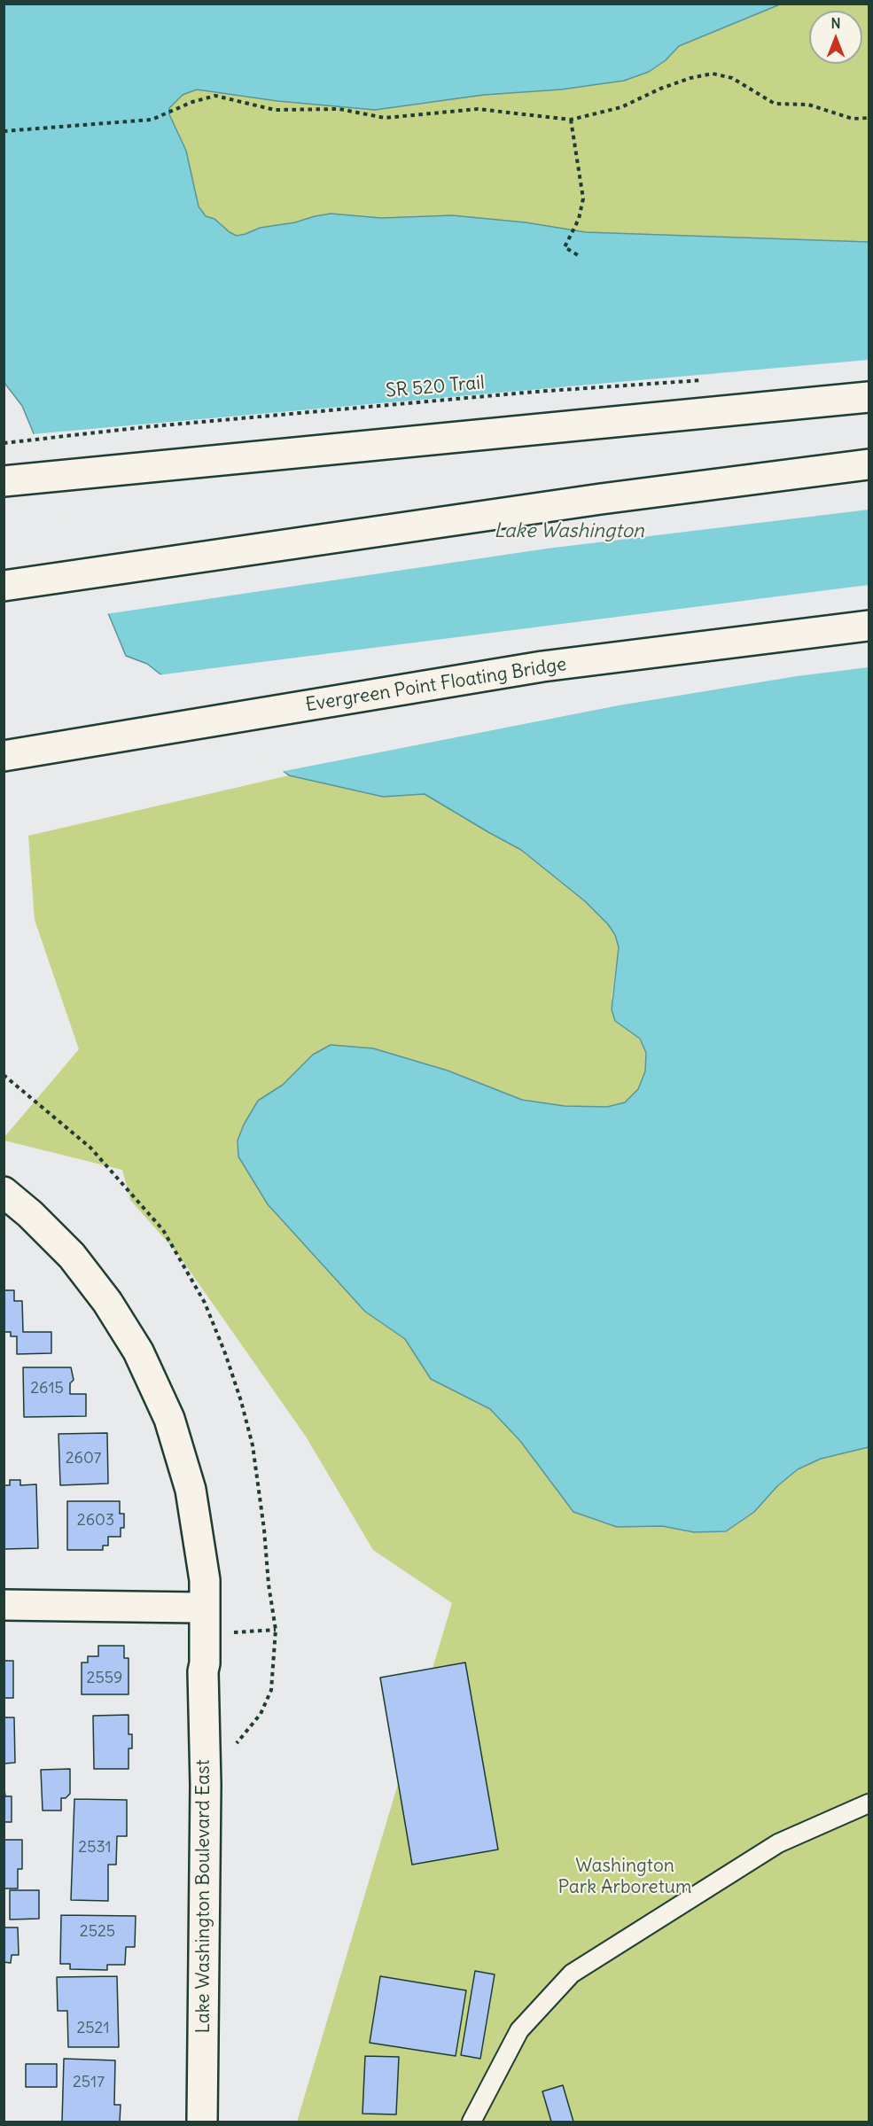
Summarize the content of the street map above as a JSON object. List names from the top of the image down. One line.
{"streets":{"main road":["Evergreen Point Floating Bridge","Lake Washington Boulevard East"],"path":["SR 520 Trail"]},"water":["Lake Washington"],"parks":["Washington Park Arboretum"],"house_numbers":["2615","2607","2603","2559","2531","2525","2521","2517"],"north":"top"}
